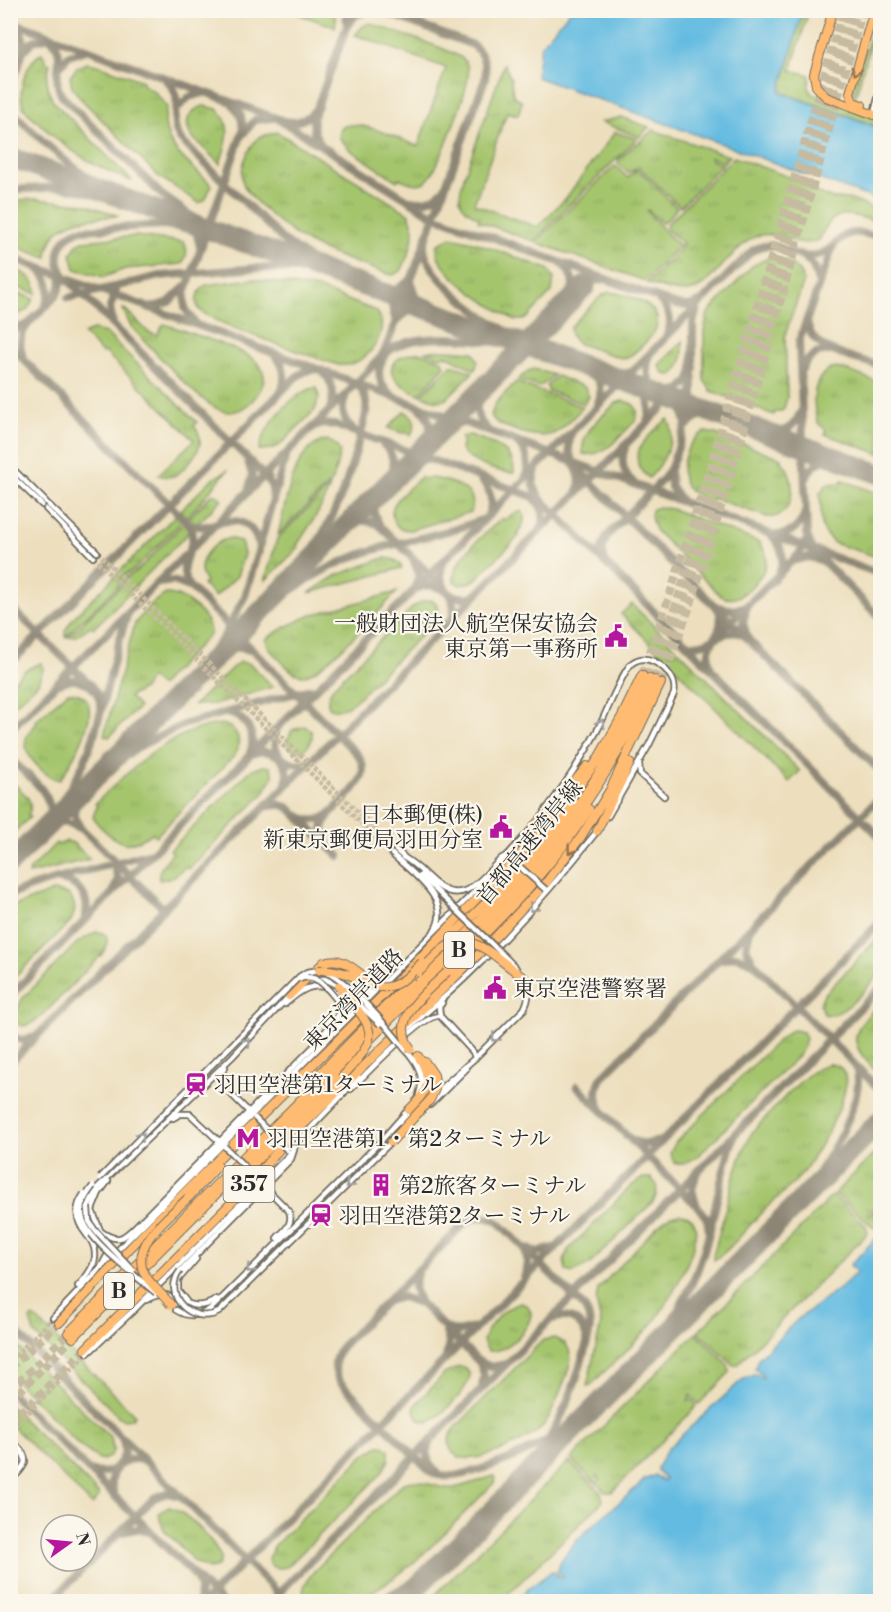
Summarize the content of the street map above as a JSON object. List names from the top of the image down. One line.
{"streets":{"highway":["首都高速湾岸線","B","東京湾岸道路","357"]},"crossings":[["首都高速湾岸線","東京湾岸道路"],["首都高速湾岸線","357"],["東京湾岸道路","357"]],"places":{"public building":["一般財団法人航空保安協会 東京第一事務所","日本郵便(株) 新東京郵便局羽田分室","東京空港警察署"],"station":["羽田空港第1ターミナル","羽田空港第2ターミナル"],"metro station":["羽田空港第1・第2ターミナル"],"building":["第2旅客ターミナル"]},"north":"right"}
